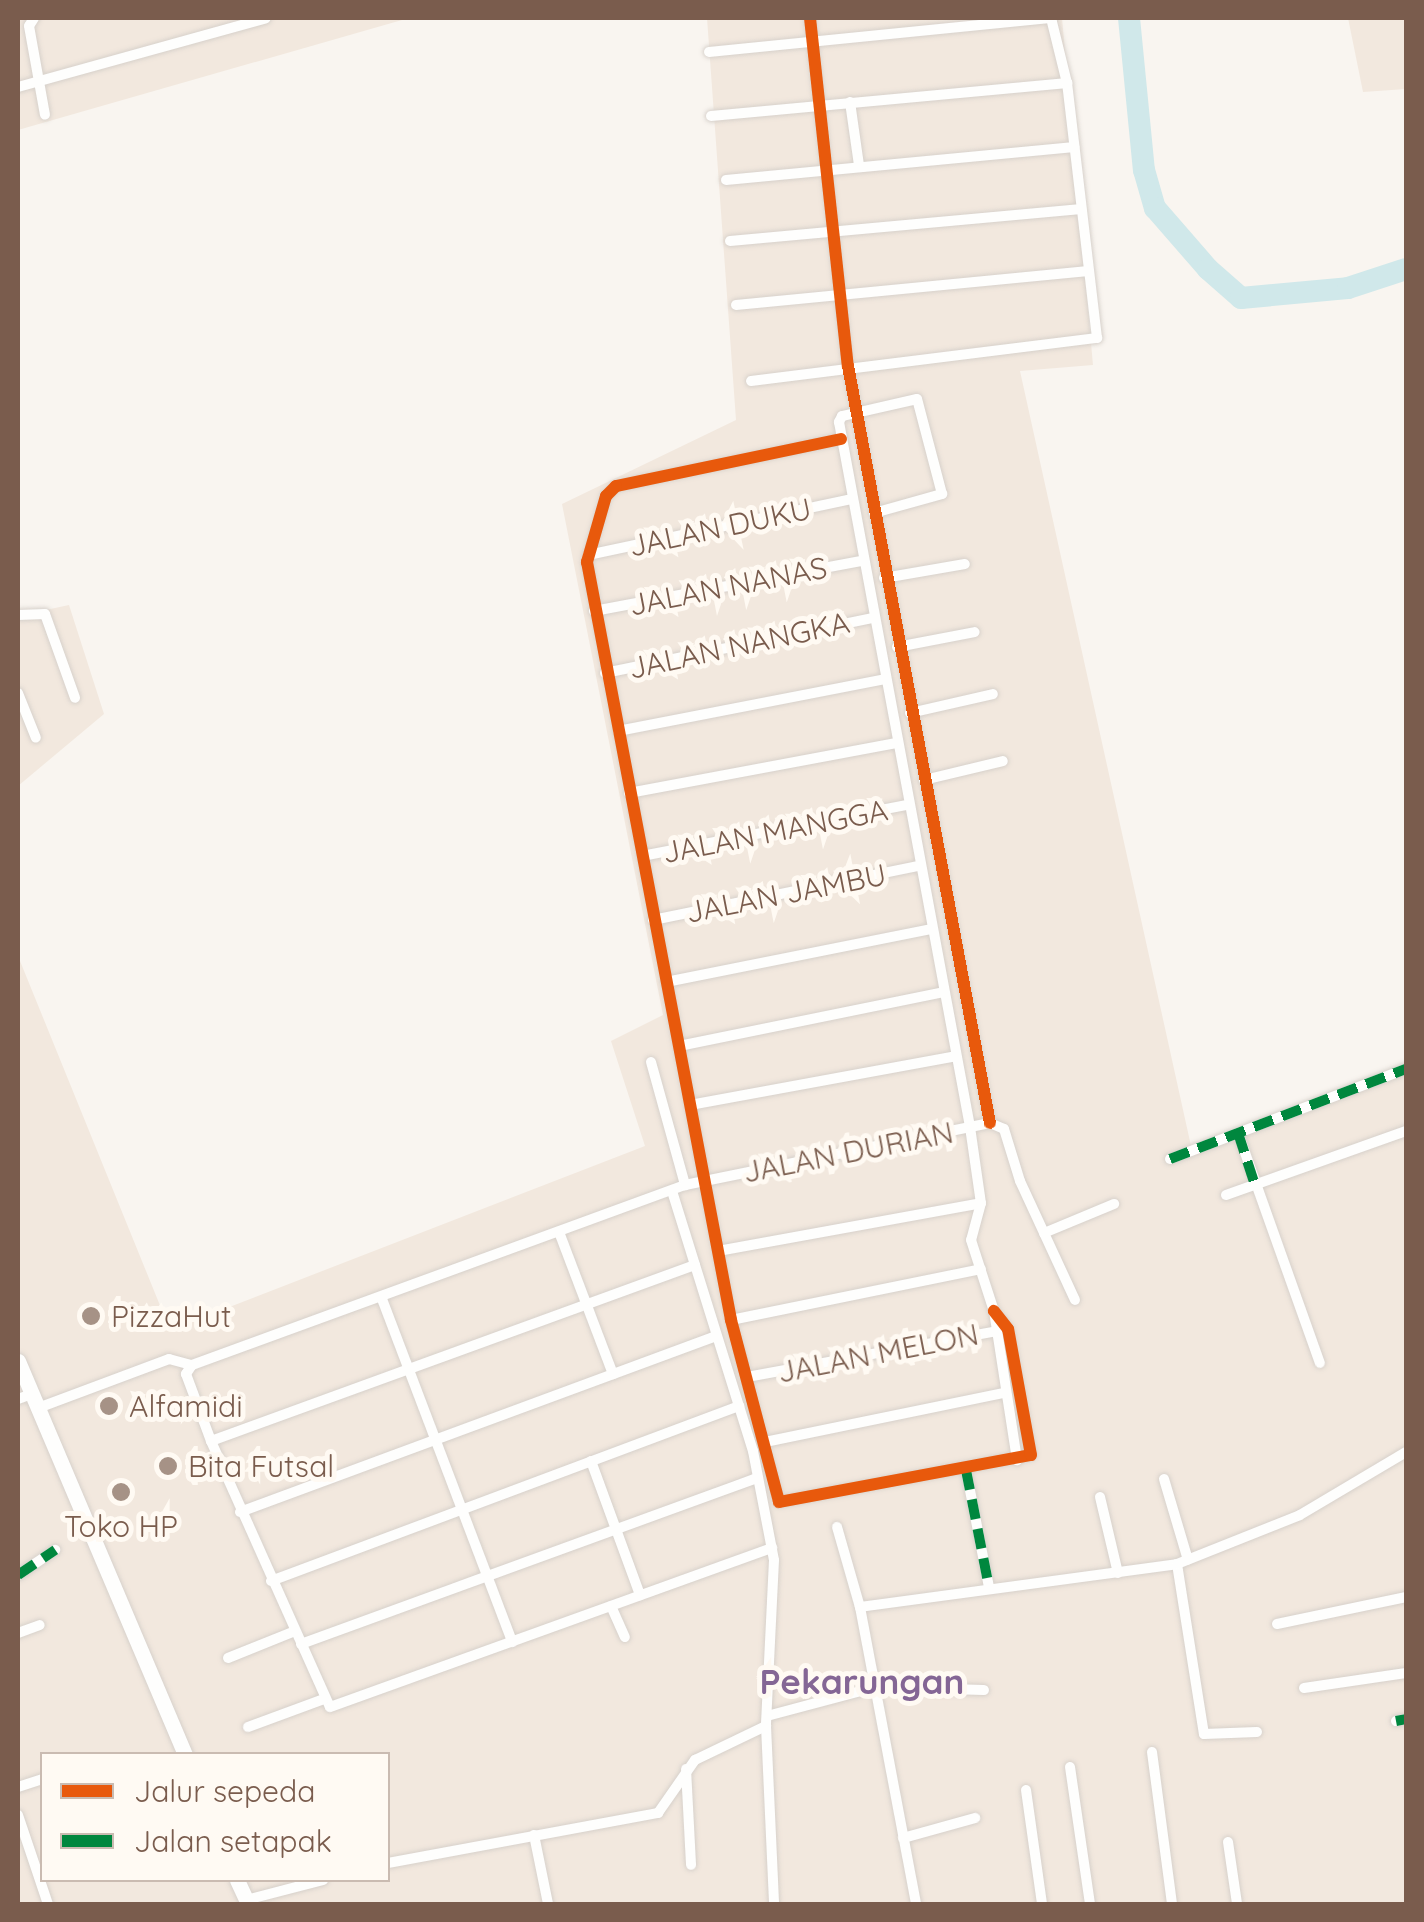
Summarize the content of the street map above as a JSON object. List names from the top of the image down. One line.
{"streets":{"street":["JALAN DUKU","JALAN NANAS","JALAN NANGKA","JALAN MANGGA","JALAN JAMBU","JALAN DURIAN","JALAN MELON"]},"districts":["Pekarungan"],"places":["PizzaHut","Alfamidi","Bita Futsal","Toko HP"],"legend":["Jalur sepeda","Jalan setapak"]}
